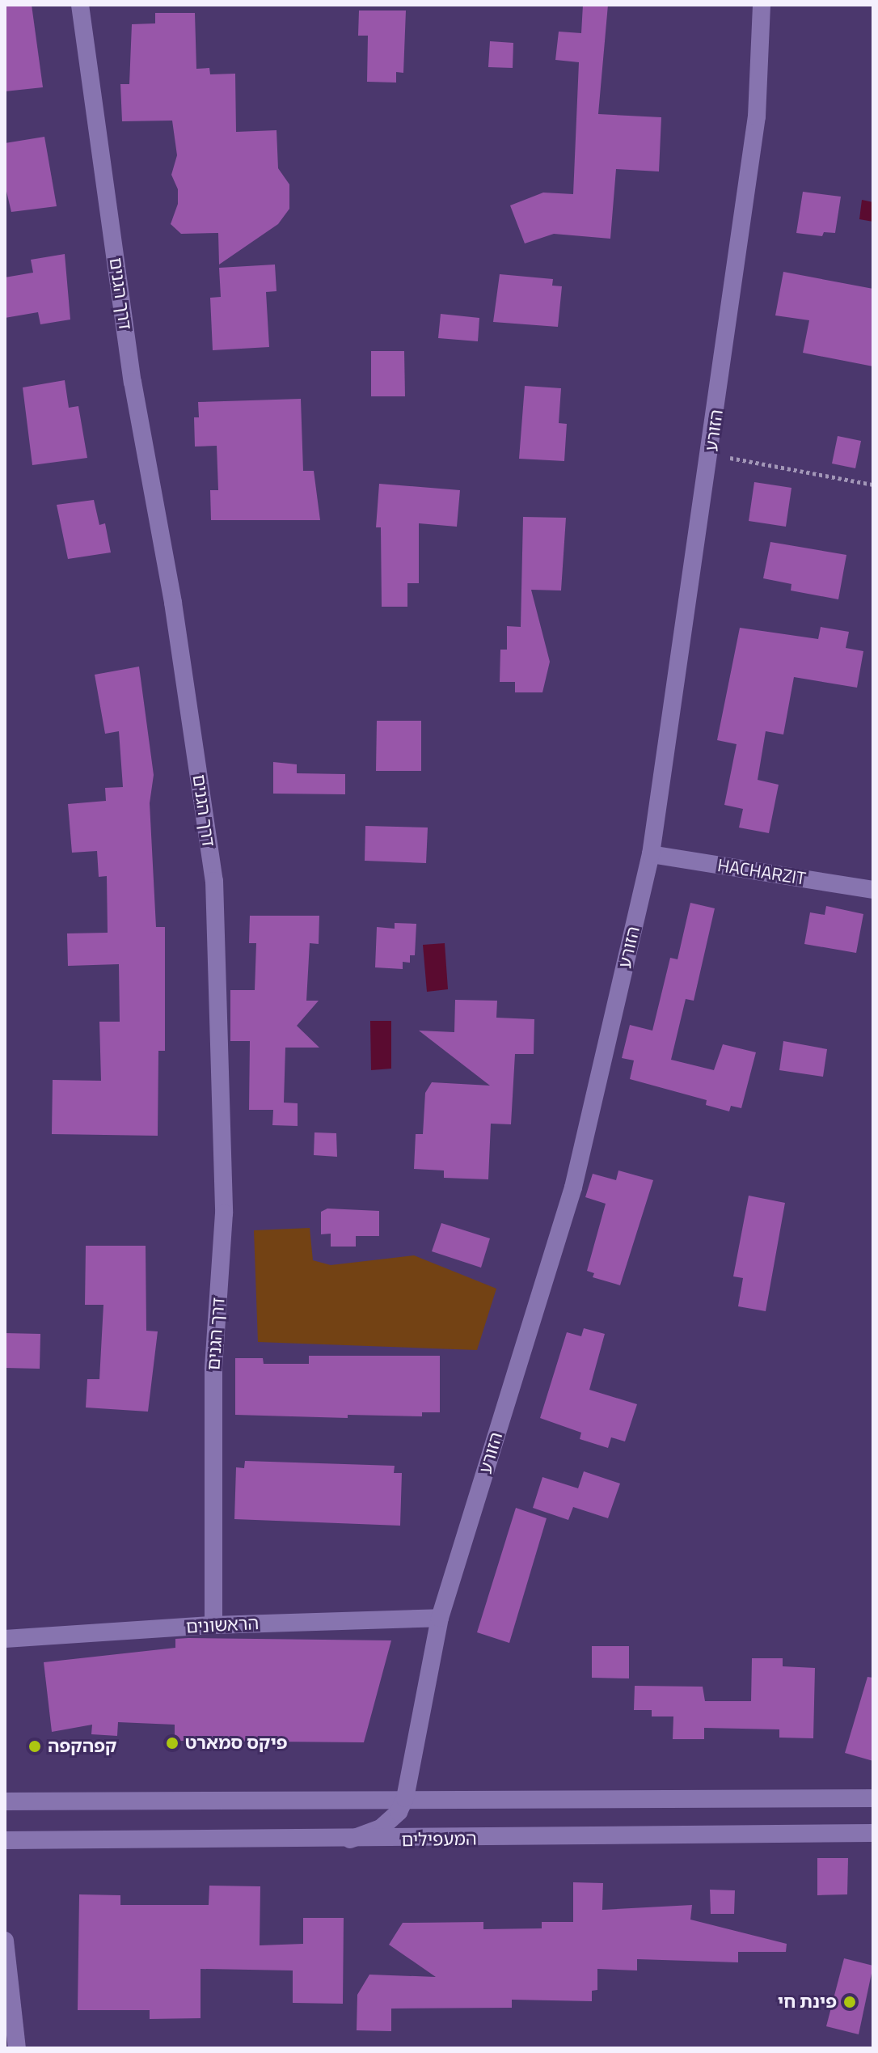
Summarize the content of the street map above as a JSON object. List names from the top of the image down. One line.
{"streets":{"street":["דרך הגנים","הזורע","HACHARZIT","הראשונים","המעפילים"]},"crossings":[["דרך הגנים","הראשונים"],["הזורע","HACHARZIT"],["הזורע","הראשונים"],["הזורע","המעפילים"]],"places":["פיקס סמארט","קפהקפה","פינת חי"]}
